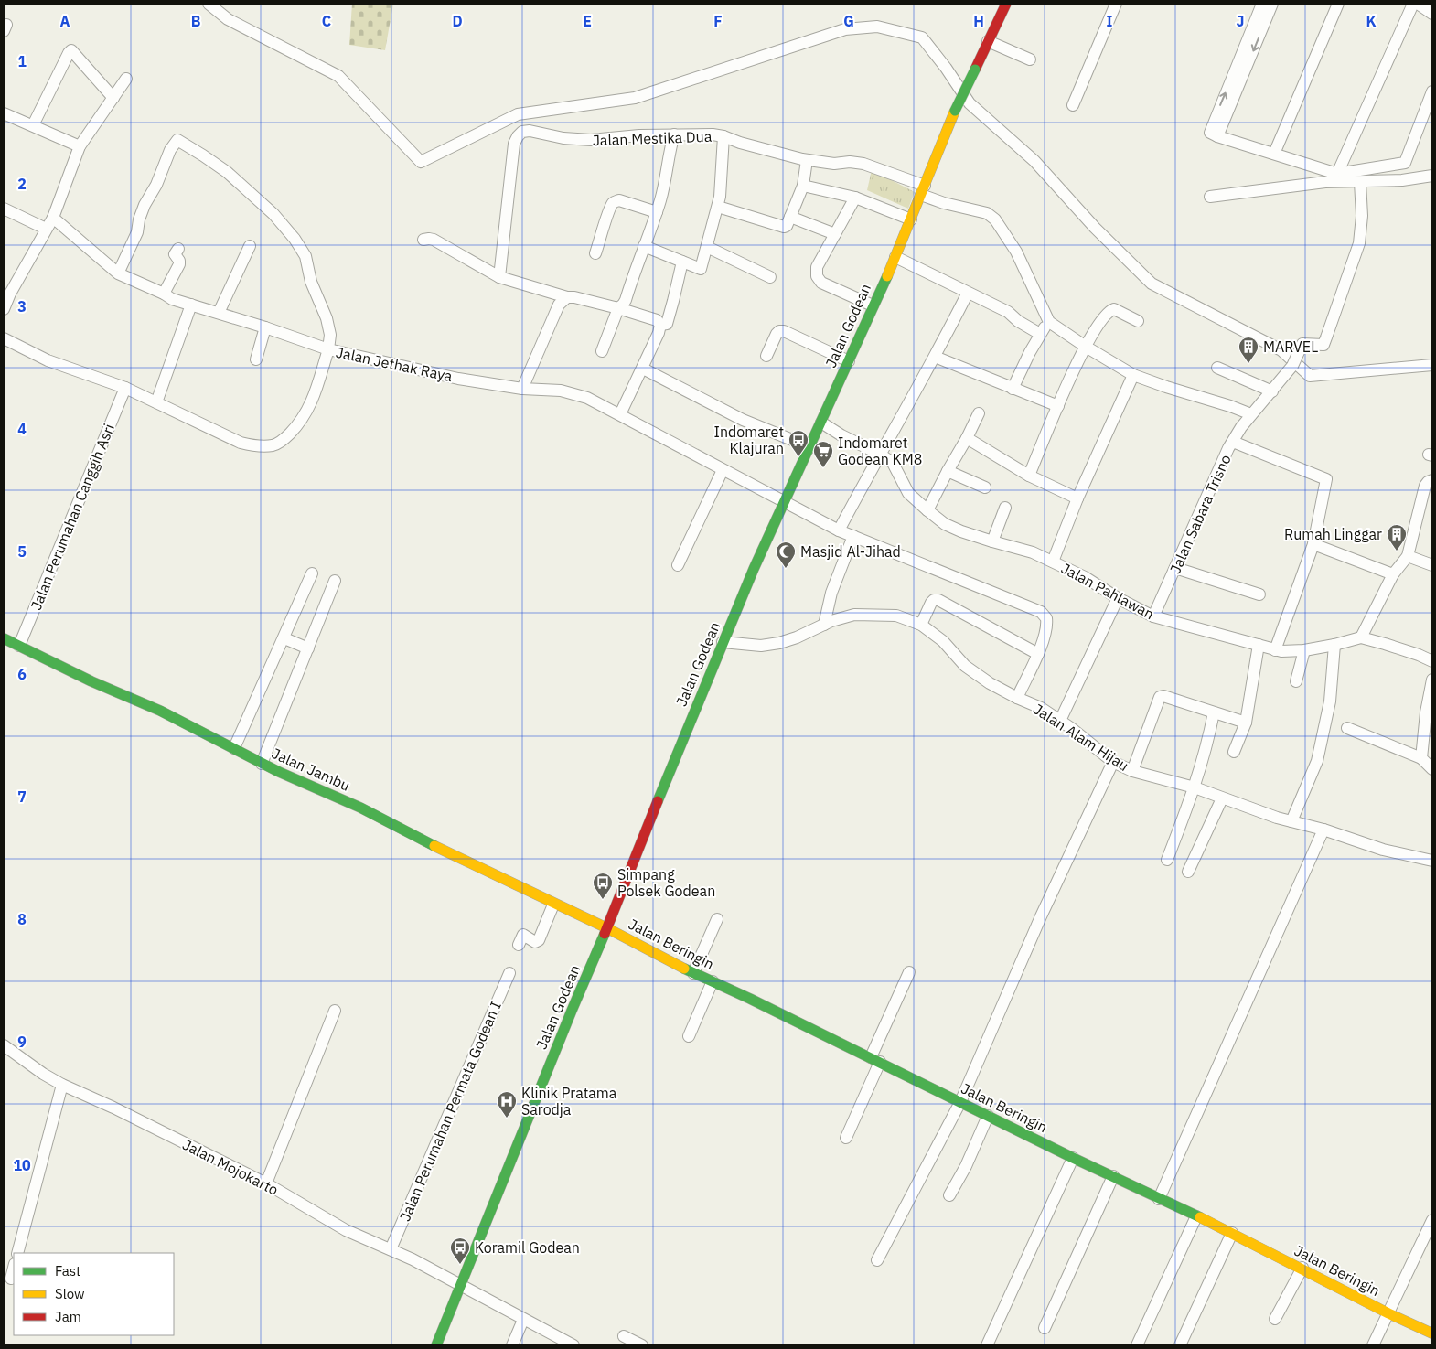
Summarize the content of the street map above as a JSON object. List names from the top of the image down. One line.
{"streets":{"street":["Jalan Mestika Dua","Jalan Godean","Jalan Jethak Raya","Jalan Sabara Trisno","Jalan Perumahan Canggih Asri","Jalan Pahlawan","Jalan Alam Hijau","Jalan Jambu","Jalan Beringin","Jalan Perumahan Permata Godean I","Jalan Mojokarto"]},"crossings":[["Jalan Mestika Dua","Jalan Godean"],["Jalan Godean","Jalan Jethak Raya"],["Jalan Godean","Jalan Pahlawan"],["Jalan Godean","Jalan Alam Hijau"],["Jalan Godean","Jalan Jambu"],["Jalan Godean","Jalan Beringin"],["Jalan Godean","Jalan Mojokarto"],["Jalan Jethak Raya","Jalan Perumahan Canggih Asri"],["Jalan Sabara Trisno","Jalan Pahlawan"],["Jalan Perumahan Canggih Asri","Jalan Jambu"],["Jalan Jambu","Jalan Beringin"],["Jalan Perumahan Permata Godean I","Jalan Mojokarto"]],"places":{"building":["MARVEL","Rumah Linggar"],"bus stop":["Indomaret Klajuran","Simpang Polsek Godean","Koramil Godean"],"supermarket":["Indomaret Godean KM8"],"mosque":["Masjid Al-Jihad"],"hospital":["Klinik Pratama Sarodja"]},"legend":["Fast","Slow","Jam"],"grid":{"columns":["A","B","C","D","E","F","G","H","I","J","K"],"rows":["1","2","3","4","5","6","7","8","9","10"]}}
